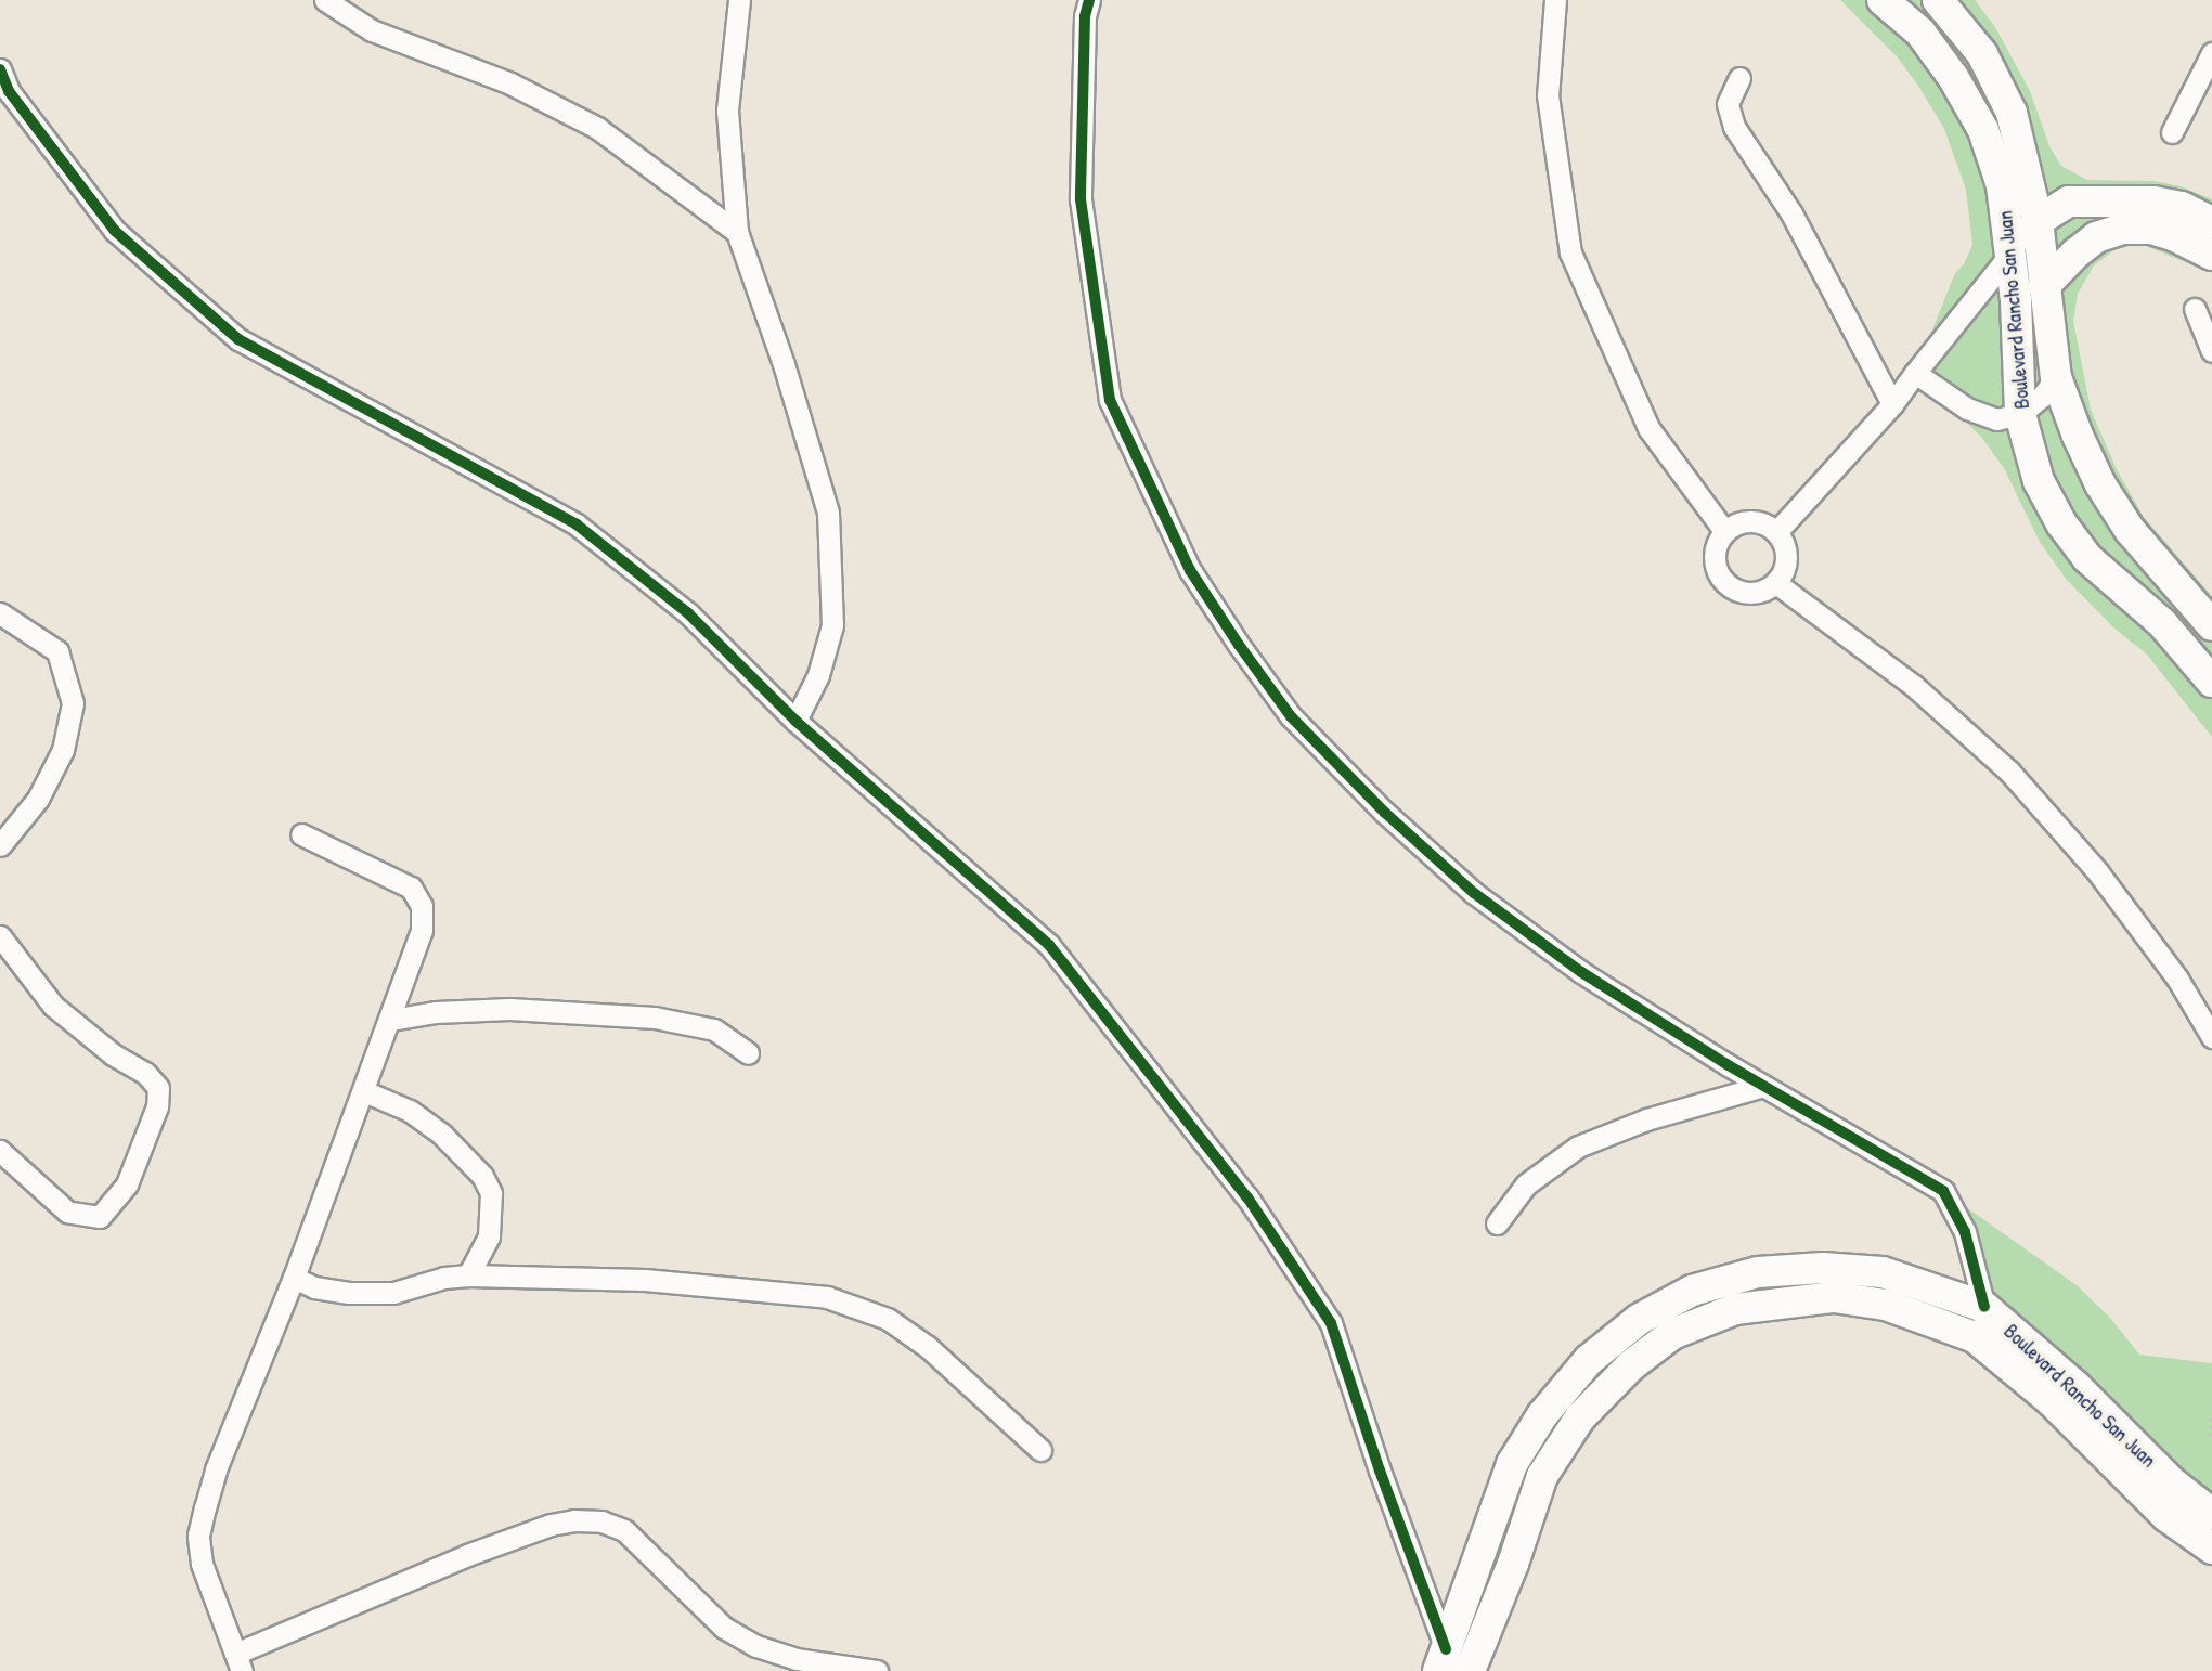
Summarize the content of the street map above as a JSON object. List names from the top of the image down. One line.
{"streets":{"street":["Boulevard Rancho San Juan"]}}
